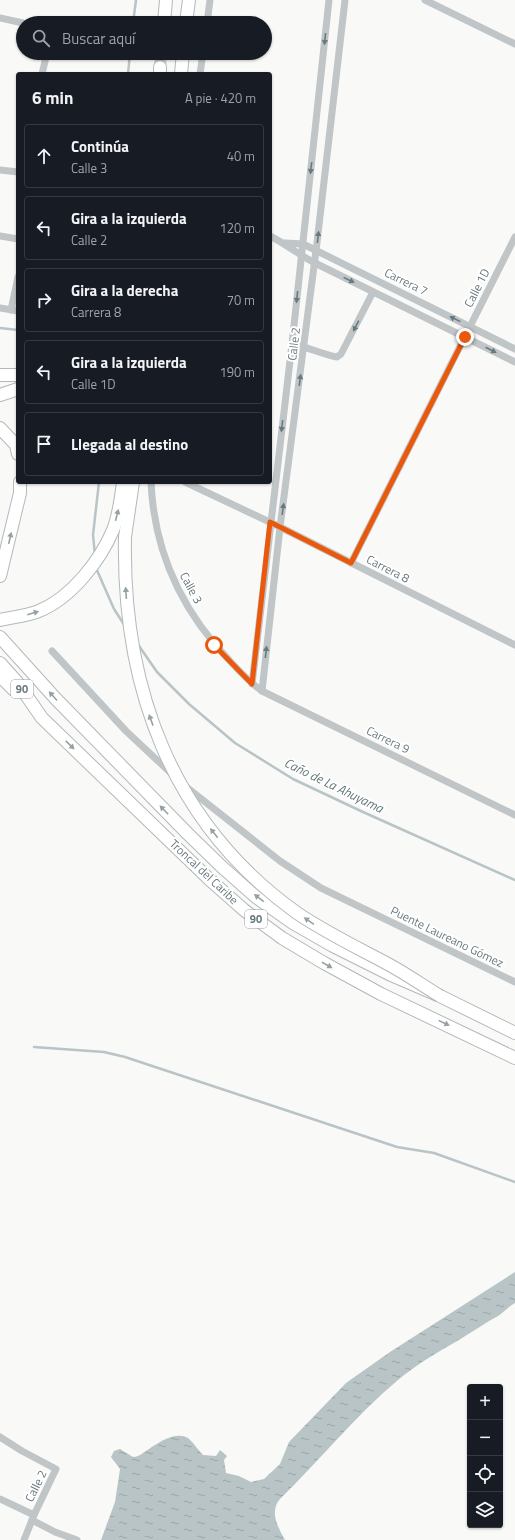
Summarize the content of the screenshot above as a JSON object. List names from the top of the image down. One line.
{"streets":{"main road":["90","Troncal del Caribe"],"street":["Carrera 7","Calle 1D","Calle 2","Carrera 8","Calle 3","Carrera 9","Puente Laureano Gómez"]},"crossings":[["Carrera 7","Calle 1D"],["Carrera 7","Calle 2"],["Calle 1D","Carrera 8"],["Calle 2","Carrera 8"],["Calle 2","Calle 3"],["Calle 2","Carrera 9"],["Calle 3","Carrera 9"]],"water":["Caño de La Ahuyama"],"page":{"search":"Buscar aquí","heading":["6 min","A pie · 420 m"],"list":[["Continúa","Calle 3","40 m"],["Gira a la izquierda","Calle 2","120 m"],["Gira a la derecha","Carrera 8","70 m"],["Gira a la izquierda","Calle 1D","190 m"],"Llegada al destino"],"map_buttons":["+","−"]}}
